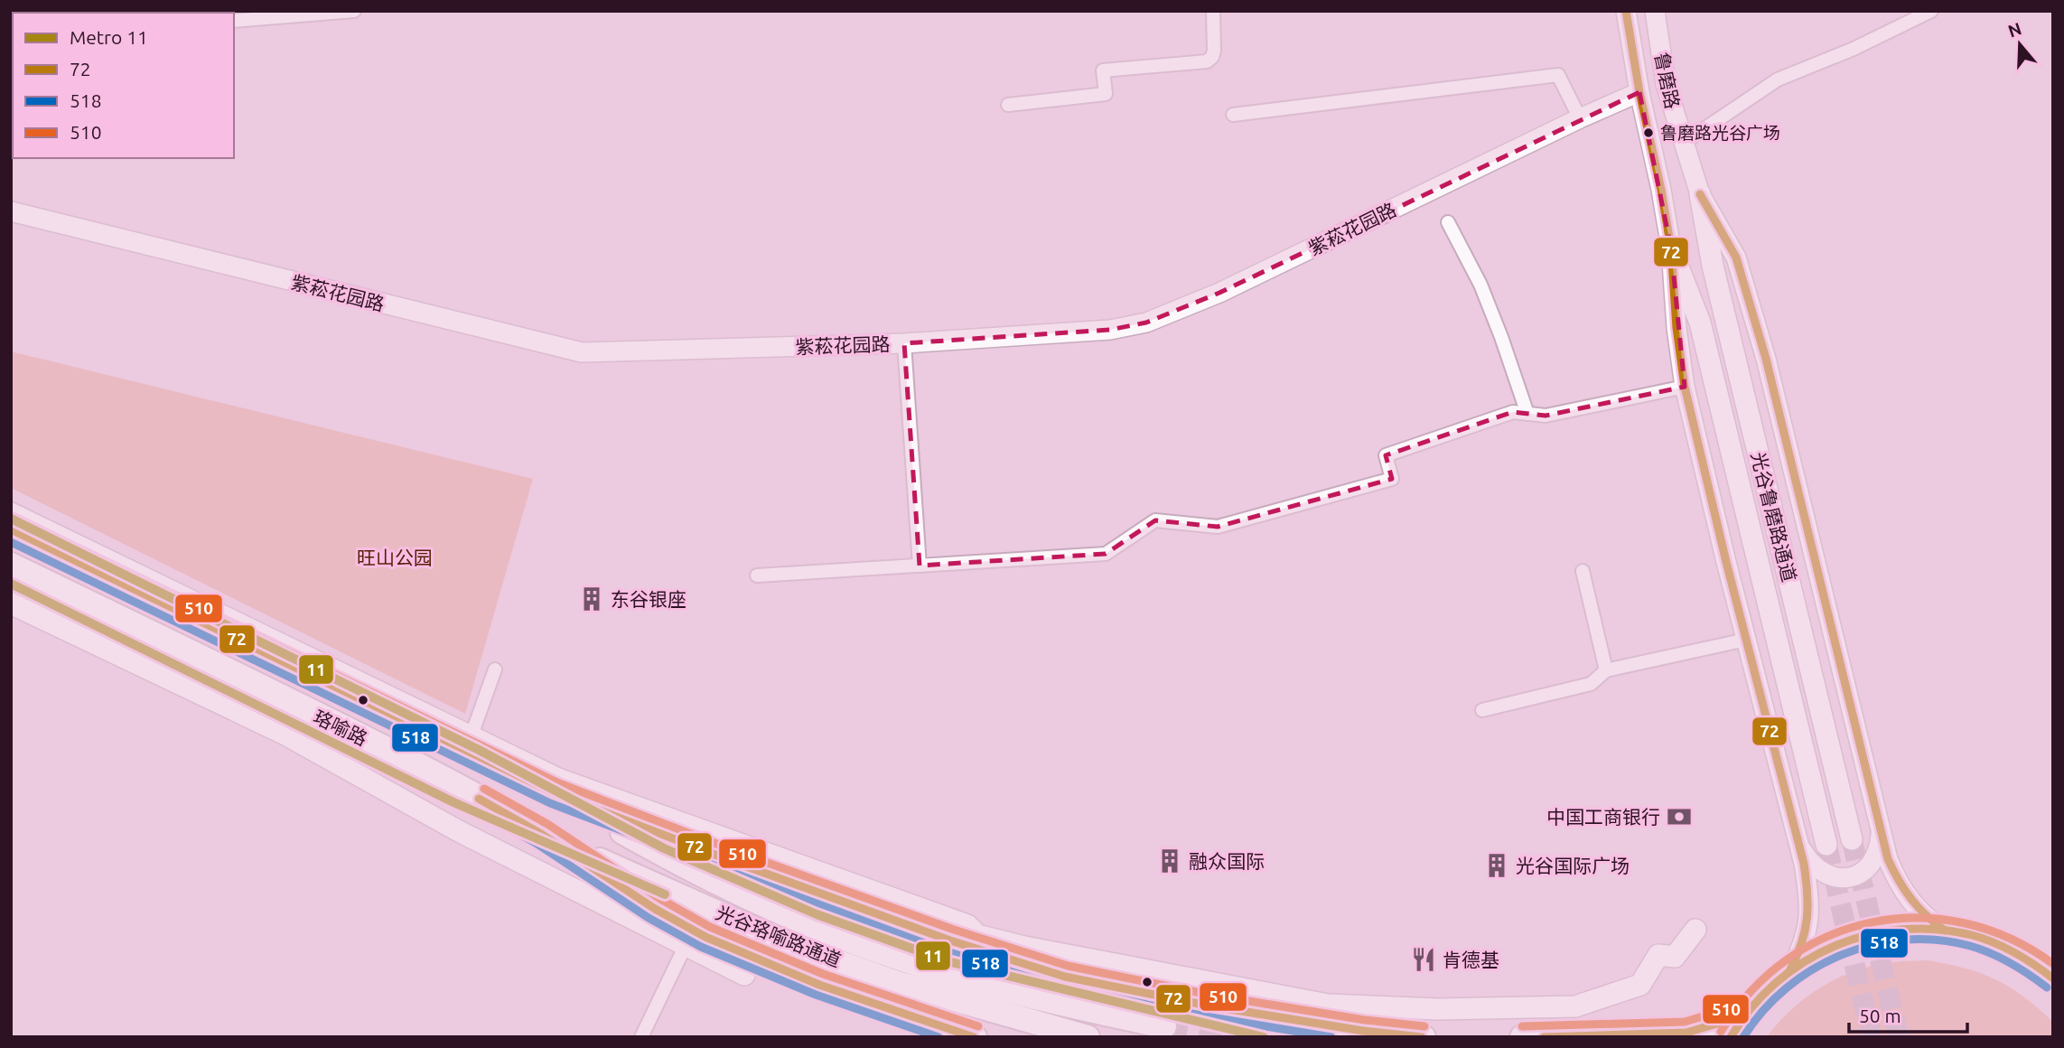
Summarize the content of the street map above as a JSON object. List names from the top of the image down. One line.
{"streets":{"highway":["珞喻路","光谷珞喻路通道"],"main road":["鲁磨路","紫菘花园路","光谷鲁磨路通道"]},"crossings":[["鲁磨路","紫菘花园路"],["鲁磨路","光谷鲁磨路通道"],["珞喻路","光谷珞喻路通道"]],"parks":["旺山公园"],"places":{"other":["鲁磨路光谷广场"],"building":["东谷银座","融众国际","光谷国际广场"],"bank":["中国工商银行"],"restaurant":["肯德基"]},"lines":["transit line 72","metro line 11","transit line 510","transit line 518"],"legend":["Metro 11","72","518","510"],"scale_bar":"50 m","north":"top"}
